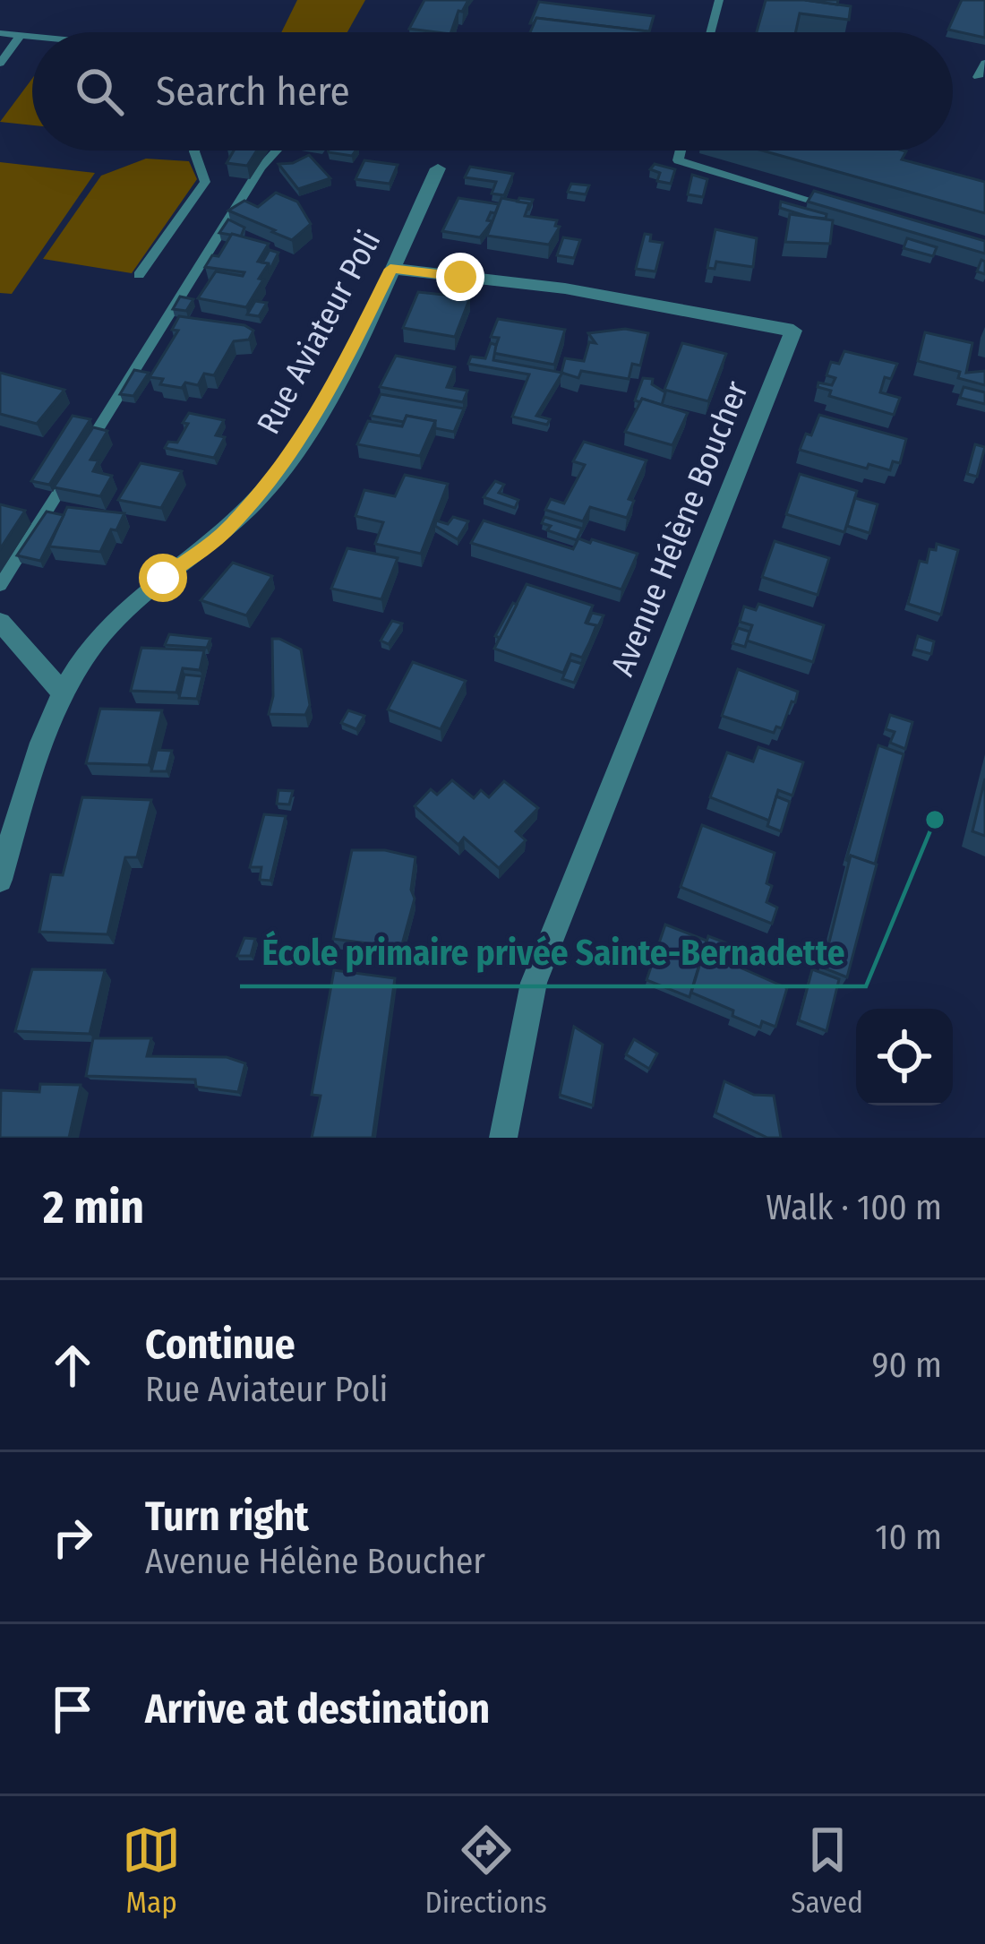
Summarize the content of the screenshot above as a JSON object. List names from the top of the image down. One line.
{"streets":{"street":["Rue Aviateur Poli","Avenue Hélène Boucher"]},"crossings":[["Rue Aviateur Poli","Avenue Hélène Boucher"]],"places":["École primaire privée Sainte-Bernadette"],"page":{"search":"Search here","heading":["2 min","Walk · 100 m"],"list":[["Continue","Rue Aviateur Poli","90 m"],["Turn right","Avenue Hélène Boucher","10 m"],"Arrive at destination"],"nav":["Map","Directions","Saved"]}}
